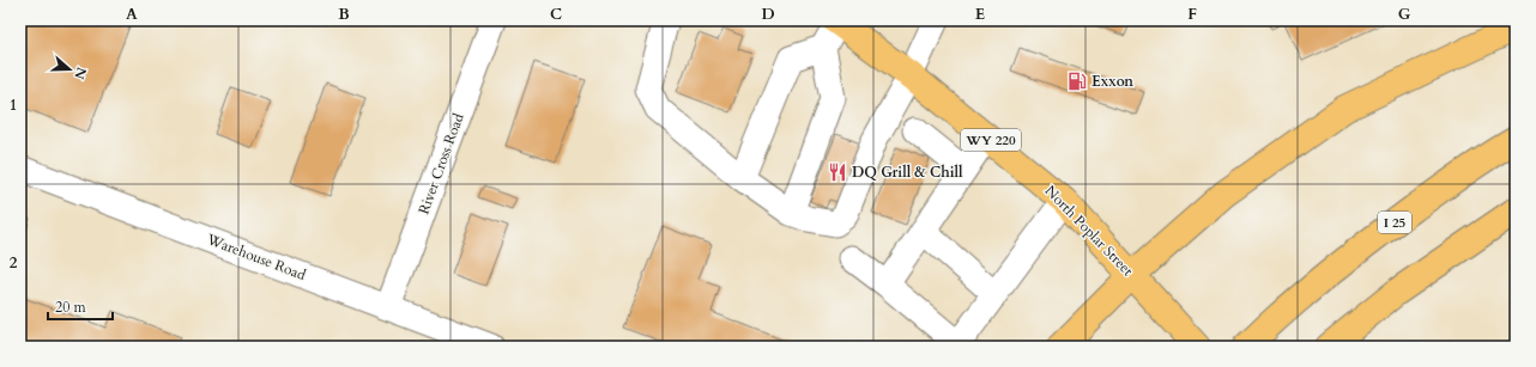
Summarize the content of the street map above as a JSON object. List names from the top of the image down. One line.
{"streets":{"main road":["WY 220","I 25","North Poplar Street"],"street":["River Cross Road","Warehouse Road"]},"crossings":[["River Cross Road","Warehouse Road"]],"places":{"fuel station":["Exxon"],"restaurant":["DQ Grill & Chill"]},"scale_bar":"20 m","north":"right","grid":{"columns":["A","B","C","D","E","F","G"],"rows":["1","2"]}}
